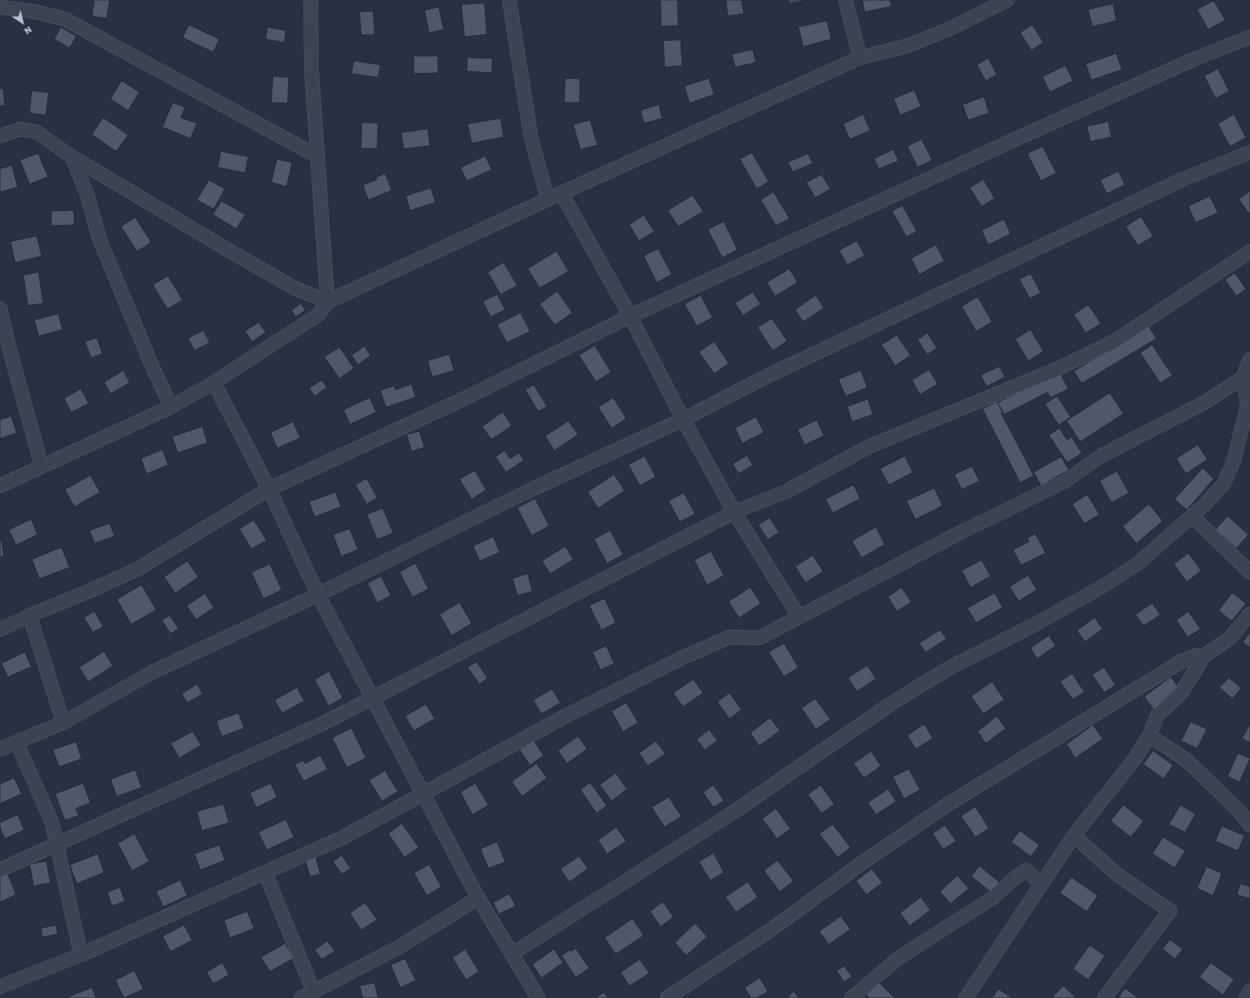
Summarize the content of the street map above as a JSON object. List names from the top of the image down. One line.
{"north":"bottom right"}
